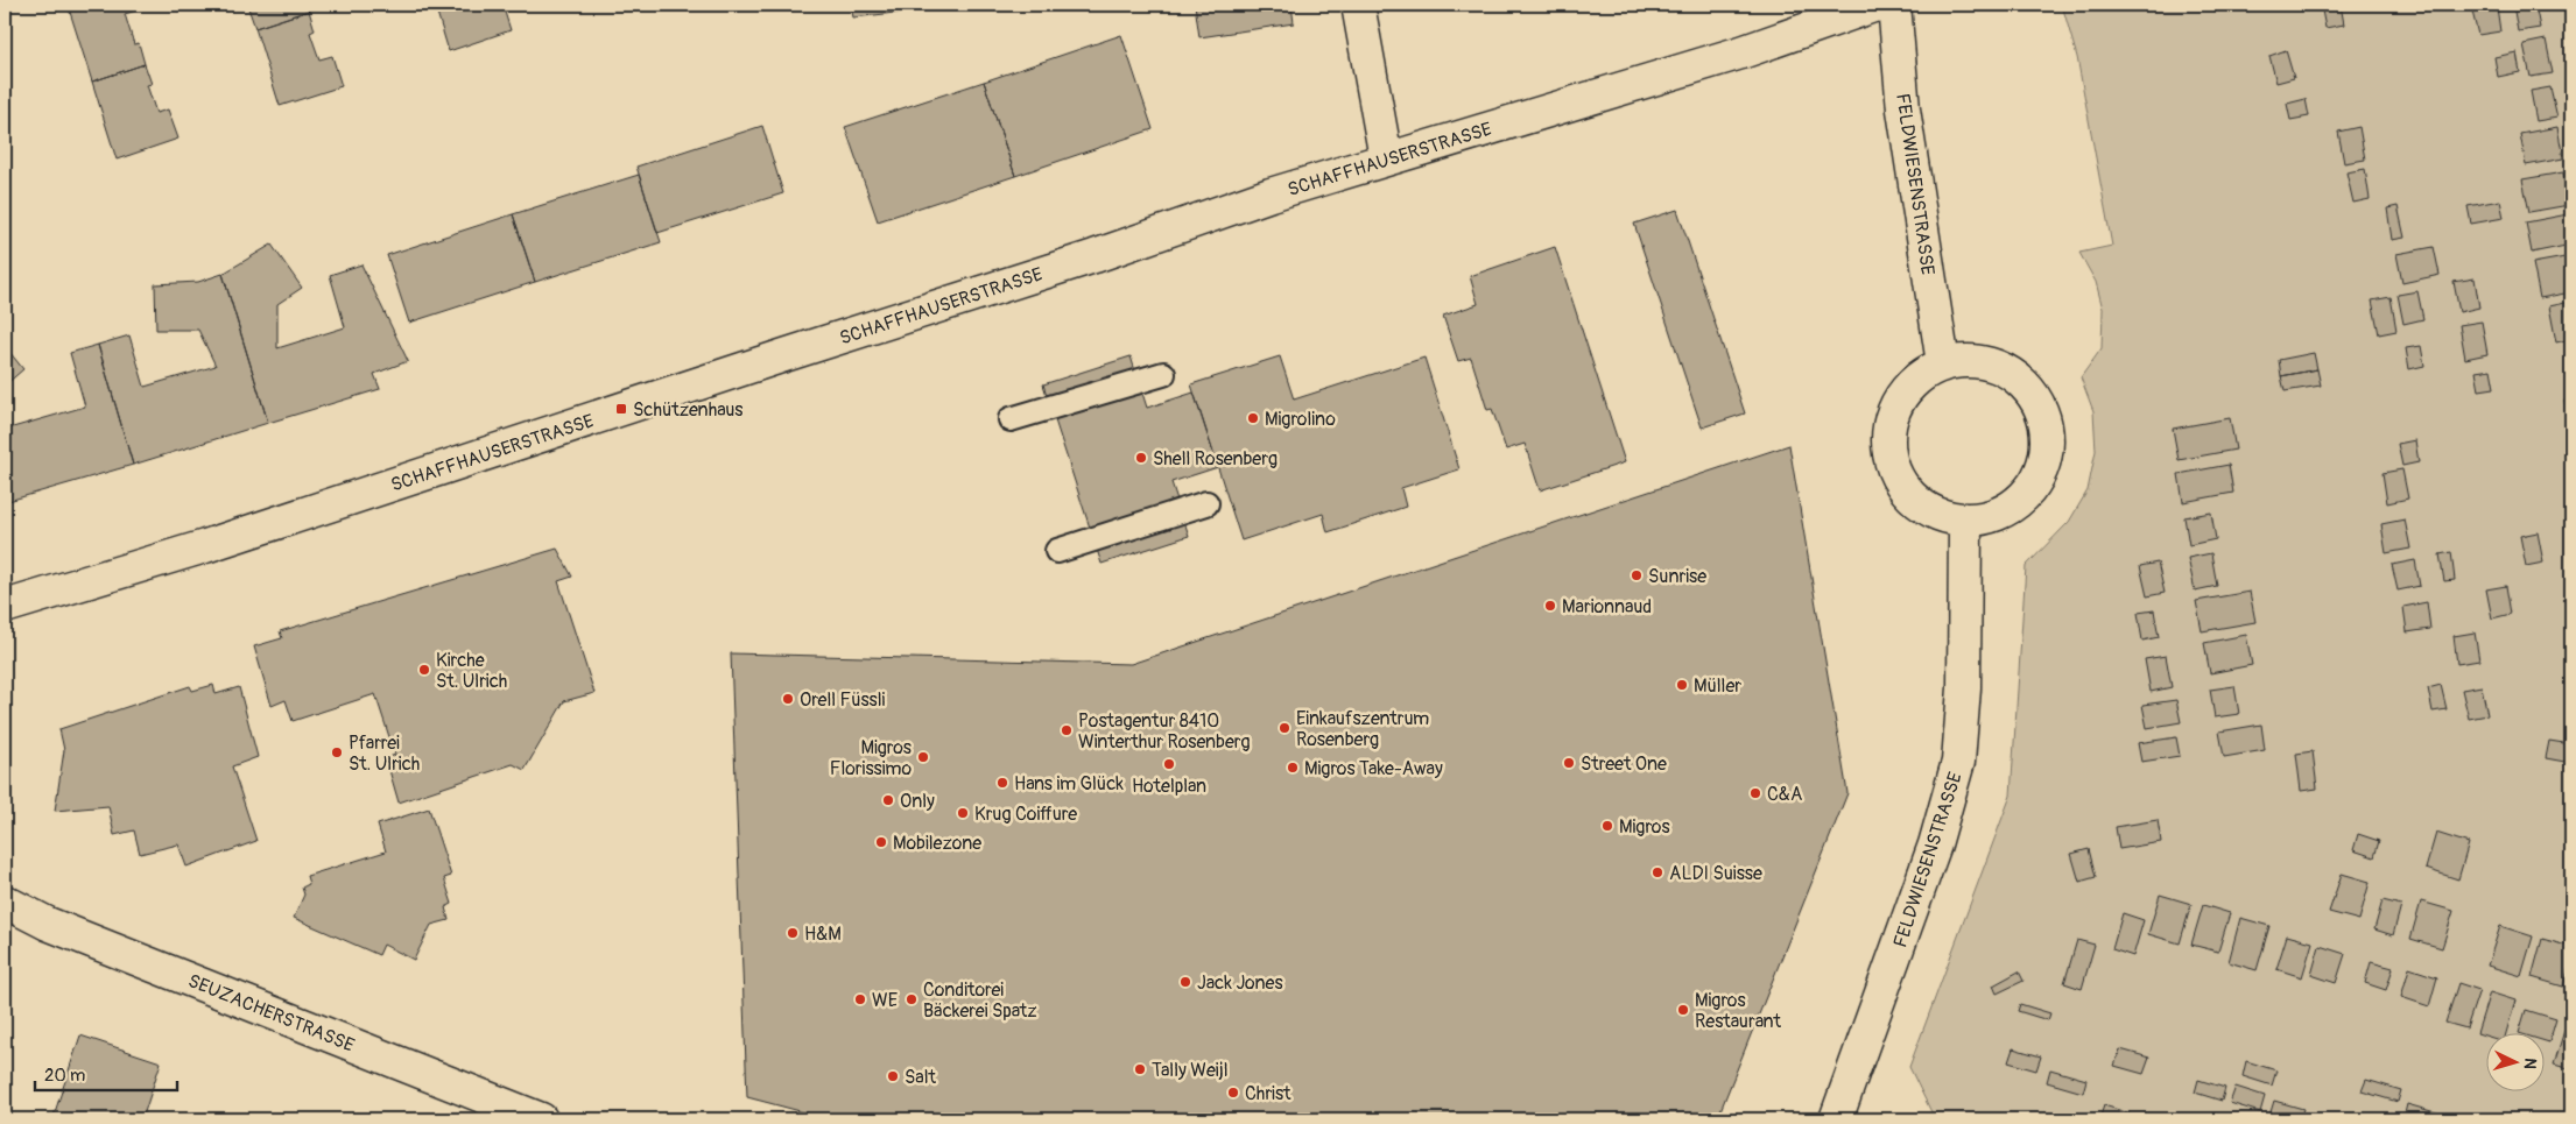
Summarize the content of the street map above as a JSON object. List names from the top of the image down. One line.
{"streets":{"main road":["SCHAFFHAUSERSTRASSE","FELDWIESENSTRASSE","SEUZACHERSTRASSE"]},"places":{"transit":["Schützenhaus"],"other":["Migrolino","Shell Rosenberg","Sunrise","Marionnaud","Kirche St. Ulrich","Müller","Orell Füssli","Einkaufszentrum Rosenberg","Postagentur 8410 Winterthur Rosenberg","Pfarrei St. Ulrich","Migros Florissimo","Street One","Hotelplan","Migros Take-Away","Hans im Glück","C&A","Only","Krug Coiffure","Migros","Mobilezone","ALDI Suisse","H&M","Jack Jones","WE","Conditorei Bäckerei Spatz","Migros Restaurant","Tally Weijl","Salt","Christ"]},"scale_bar":"20 m","north":"right"}
